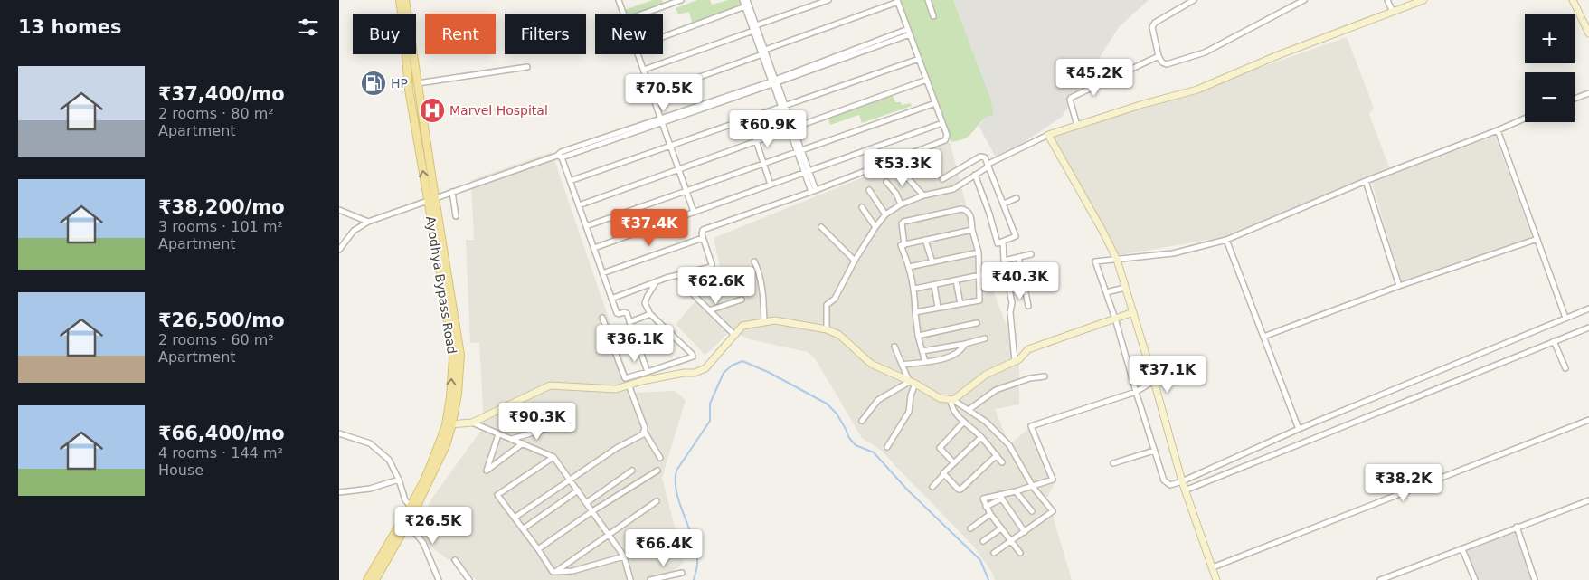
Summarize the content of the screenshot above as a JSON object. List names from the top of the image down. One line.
{"streets":{"main road":["Ayodhya Bypass Road"]},"places":{"fuel station":["HP"],"hospital":["Marvel Hospital"]},"page":{"heading":"13 homes","map_buttons":["+","−"],"chip":["Buy","Rent","Filters","New"],"list":[{"name":"₹37,400/mo","note":"2 rooms · 80 m² · Apartment"},{"name":"₹38,200/mo","note":"3 rooms · 101 m² · Apartment"},{"name":"₹26,500/mo","note":"2 rooms · 60 m² · Apartment"},{"name":"₹66,400/mo","note":"4 rooms · 144 m² · House"}],"price":["₹45.2K","₹70.5K","₹60.9K","₹53.3K","₹37.4K","₹40.3K","₹62.6K","₹36.1K","₹37.1K","₹90.3K","₹38.2K","₹26.5K","₹66.4K"]}}
